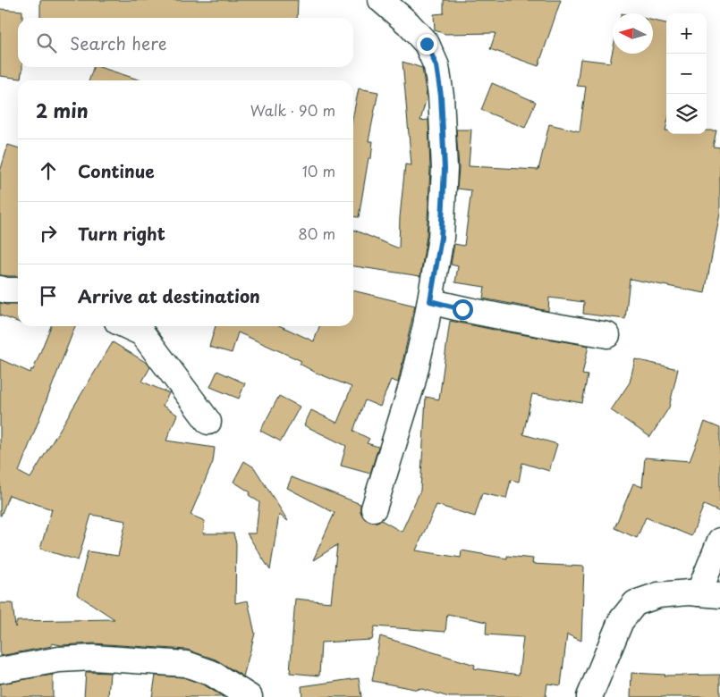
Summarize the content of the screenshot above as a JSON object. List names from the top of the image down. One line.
{"north":"left","page":{"map_buttons":["+","−"],"search":"Search here","heading":["2 min","Walk · 90 m"],"list":[["Continue","10 m"],["Turn right","80 m"],"Arrive at destination"]}}
